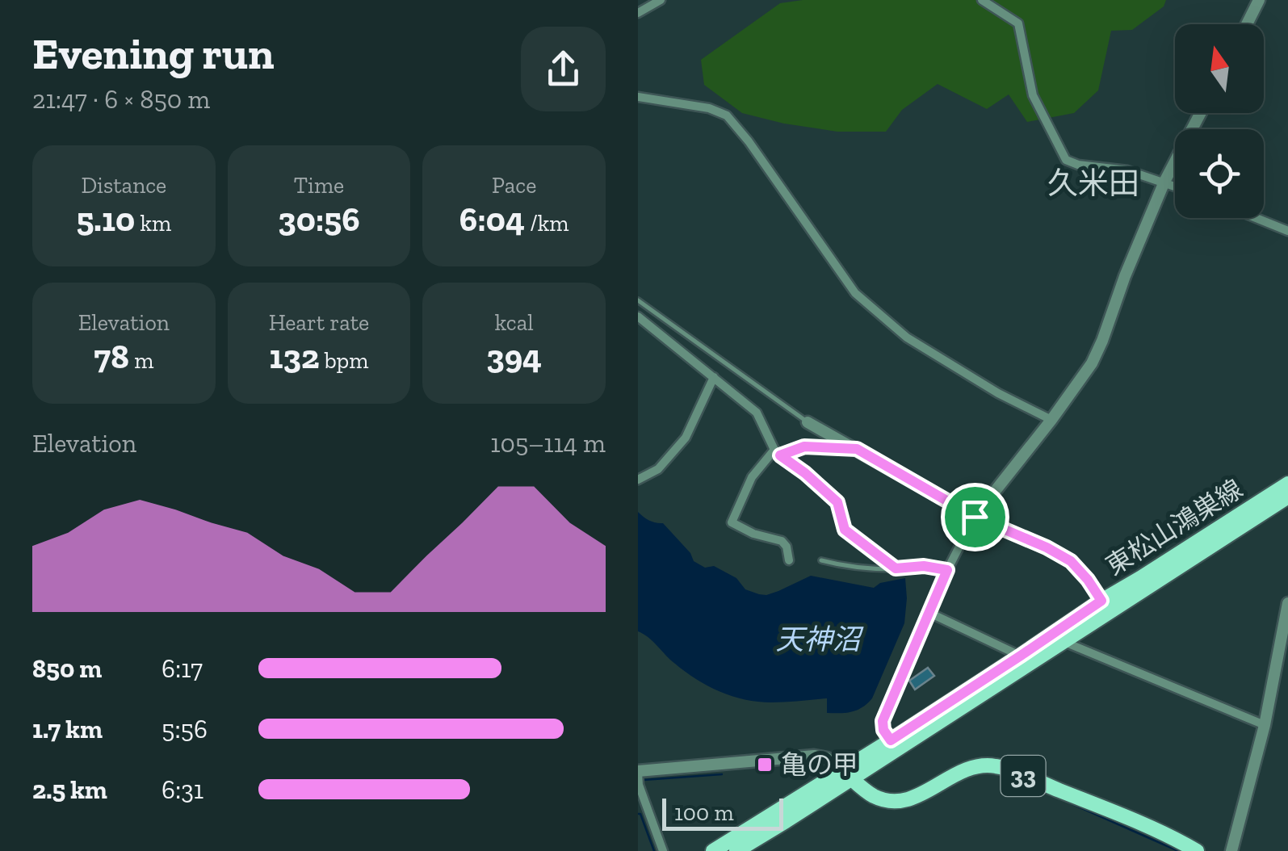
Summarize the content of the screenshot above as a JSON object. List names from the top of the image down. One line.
{"streets":{"main road":["東松山鴻巣線","33"]},"crossings":[["東松山鴻巣線","33"]],"districts":["久米田"],"water":["天神沼"],"places":{"transit":["亀の甲"]},"scale_bar":"100 m","north":"top","page":{"heading":["Evening run","21:47 · 6 × 850 m"],"stats":[["Distance","5.10 km"],["Time","30:56"],["Pace","6:04 /km"],["Elevation","78 m"],["Heart rate","132 bpm"],["kcal","394"]],"chart":["Elevation","105–114 m"],"list":[{"name":"850 m","note":"6:17"},{"name":"1.7 km","note":"5:56"},{"name":"2.5 km","note":"6:31"}],"scale":"100 m"}}
